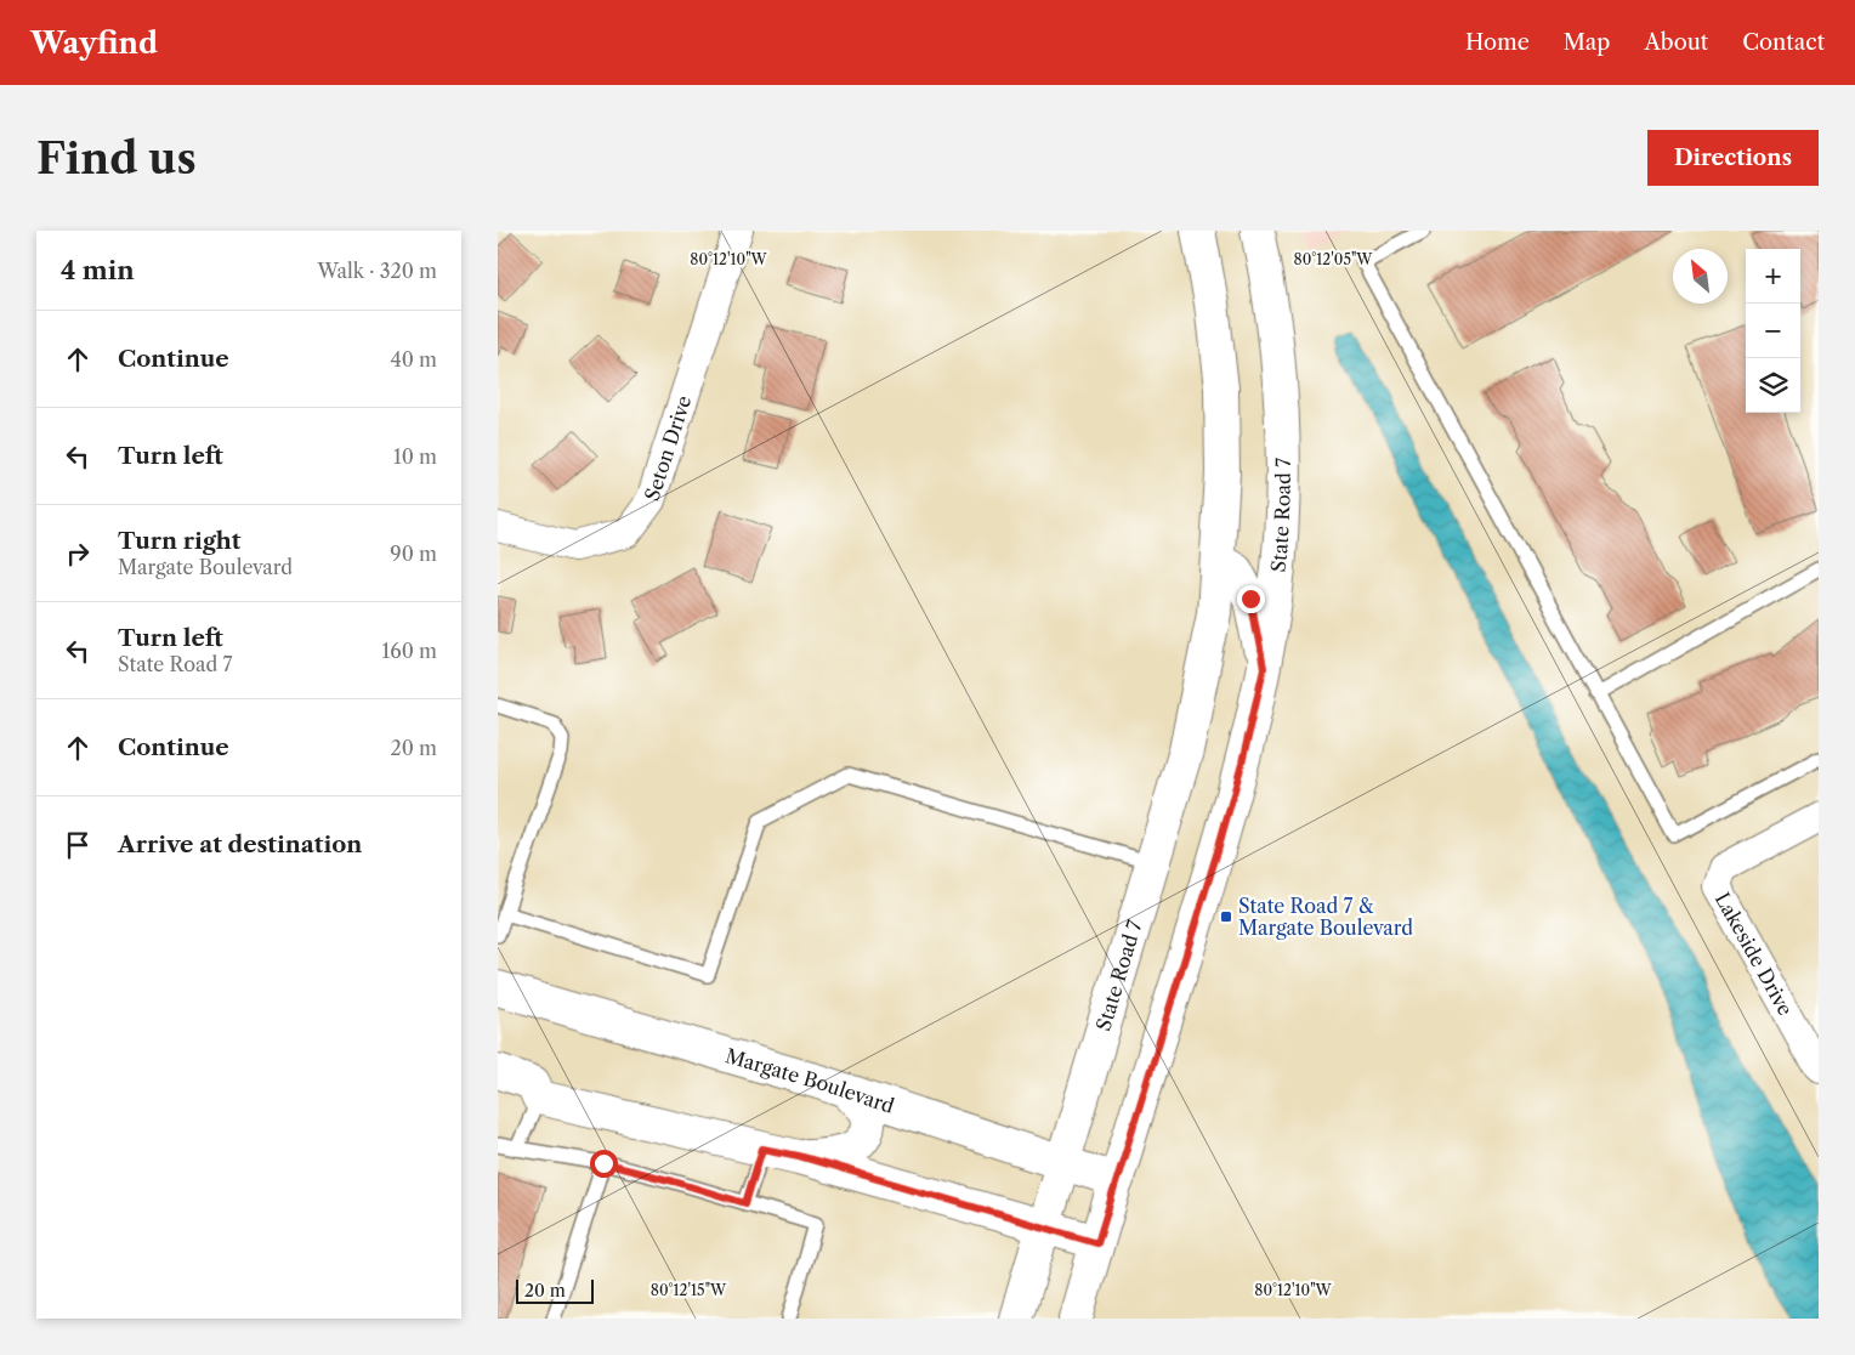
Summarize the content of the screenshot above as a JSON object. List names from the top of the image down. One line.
{"streets":{"main road":["State Road 7","Margate Boulevard"],"street":["Seton Drive","Lakeside Drive"]},"crossings":[["State Road 7","Margate Boulevard"]],"places":{"transit":["State Road 7 & Margate Boulevard"]},"scale_bar":"20 m","north":"top left","page":{"header":"Wayfind","nav":["Home","Map","About","Contact"],"buttons":"Directions","title":"Find us","heading":["4 min","Walk · 320 m"],"map_buttons":["+","−"],"list":[["Continue","40 m"],["Turn left","10 m"],["Turn right","Margate Boulevard","90 m"],["Turn left","State Road 7","160 m"],["Continue","20 m"],"Arrive at destination"],"scale":"20 m"},"coordinates":["80°12'10\"W","80°12'05\"W","80°12'15\"W"]}
